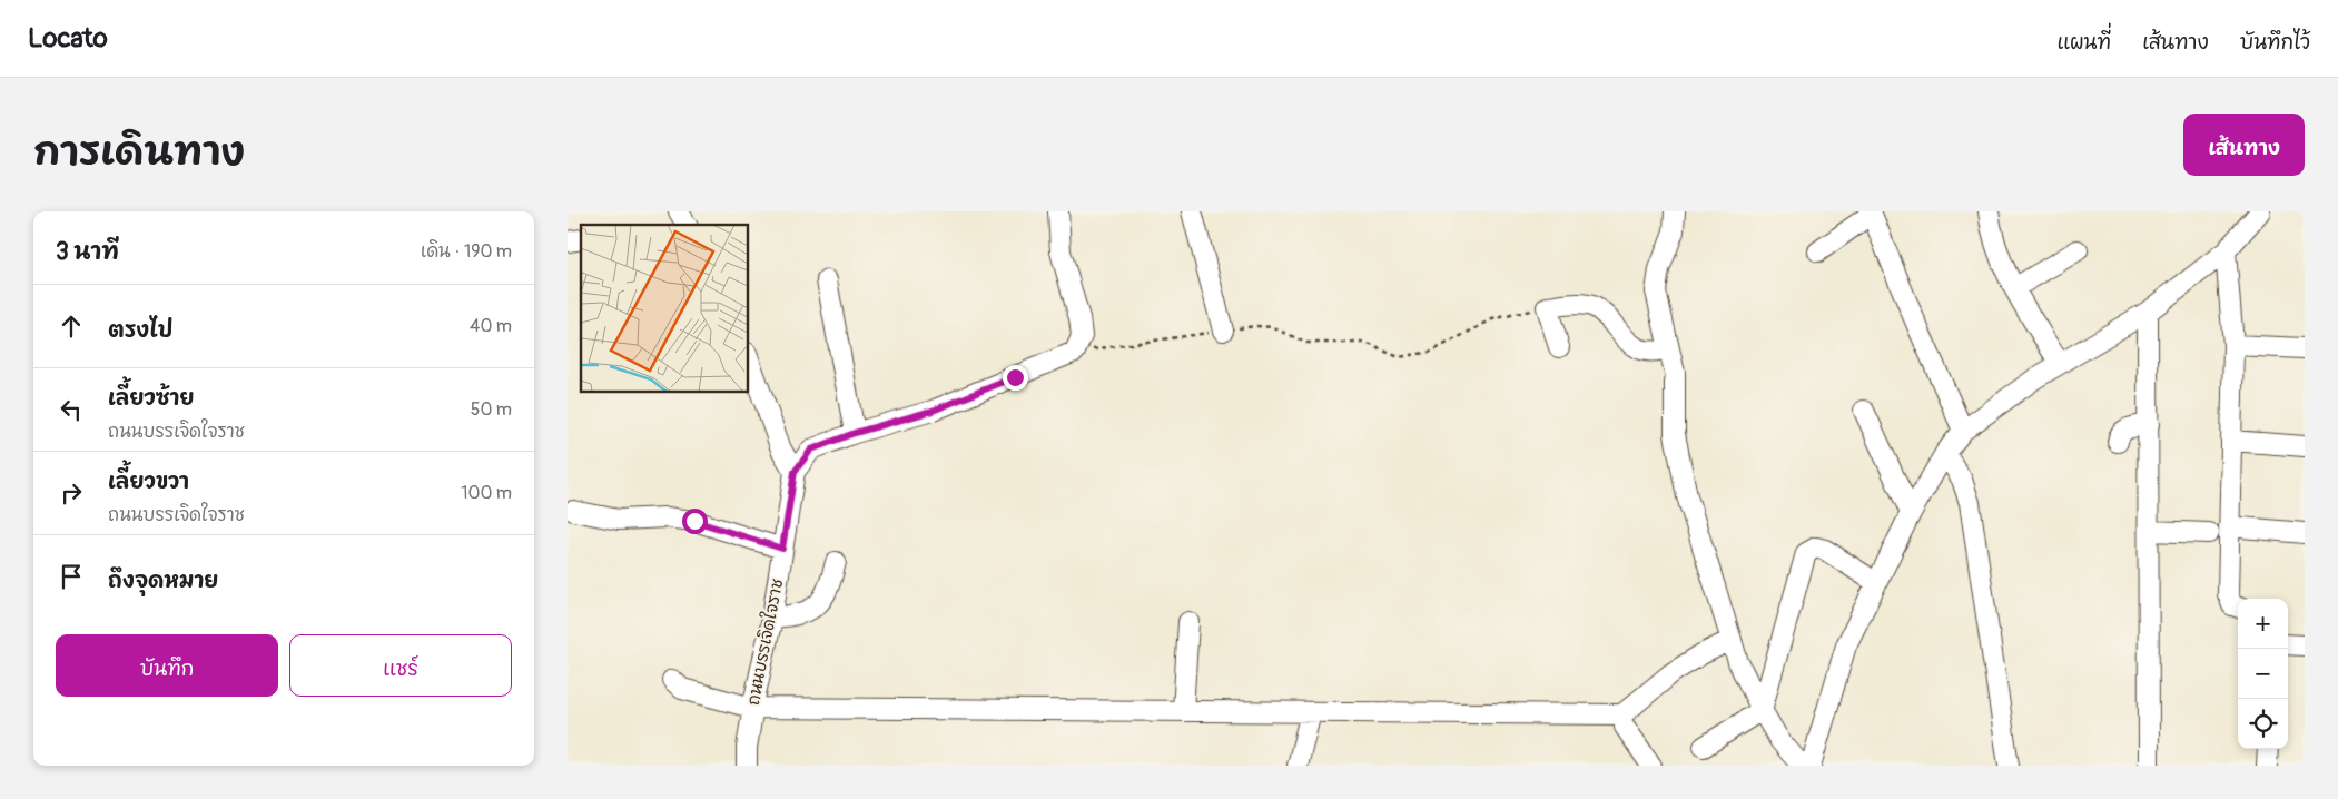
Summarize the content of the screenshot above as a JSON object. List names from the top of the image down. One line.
{"streets":{"street":["ถนนบรรเจิดใจราช"]},"page":{"header":"Locato","nav":["แผนที่","เส้นทาง","บันทึกไว้"],"title":"การเดินทาง","buttons":["เส้นทาง",["บันทึก","แชร์"]],"heading":["3 นาที","เดิน · 190 m"],"list":[["ตรงไป","40 m"],["เลี้ยวซ้าย","ถนนบรรเจิดใจราช","50 m"],["เลี้ยวขวา","ถนนบรรเจิดใจราช","100 m"],"ถึงจุดหมาย"],"map_buttons":["+","−"]}}
